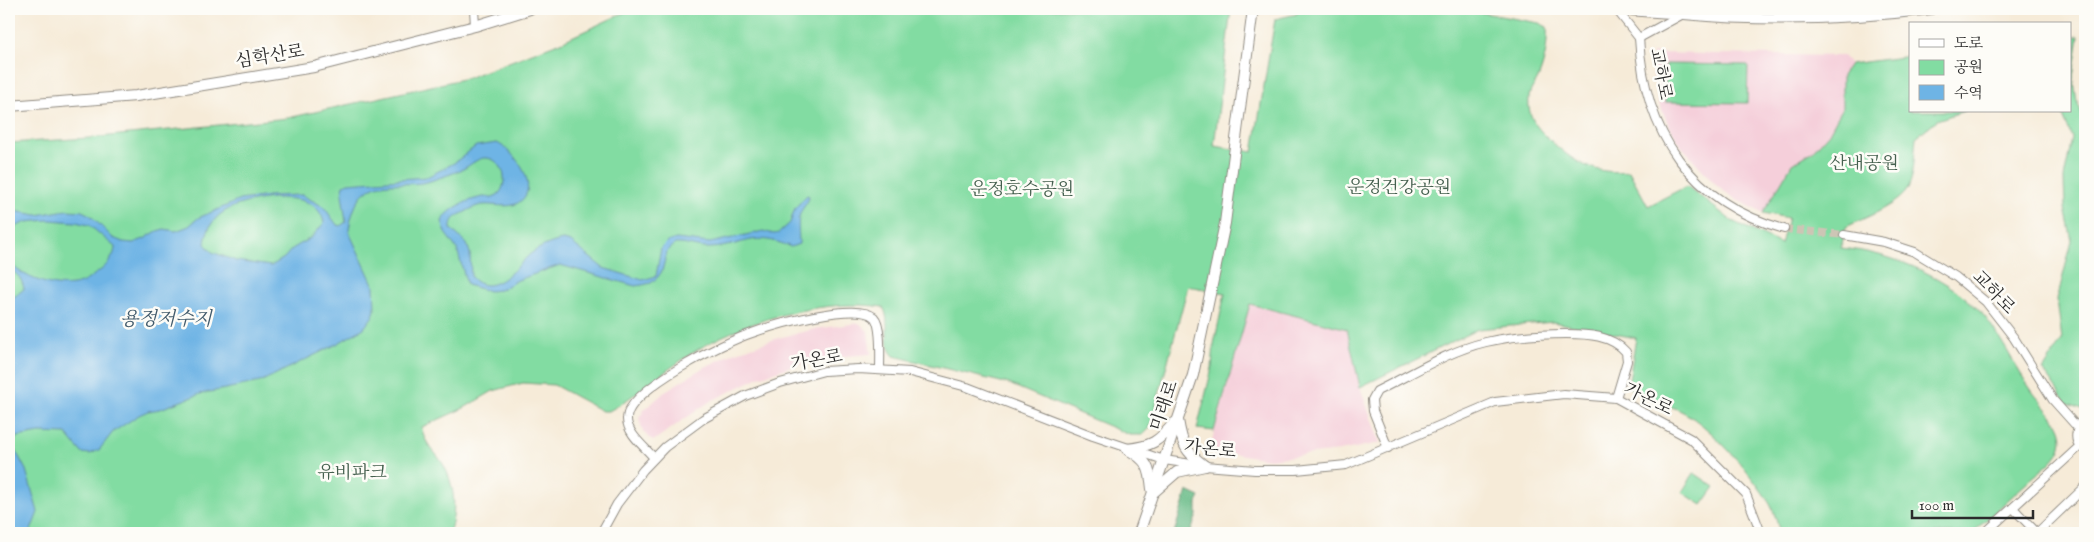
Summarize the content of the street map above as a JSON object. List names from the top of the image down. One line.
{"streets":{"street":["심학산로","교하로","가온로","미래로"]},"crossings":[["가온로","미래로"]],"water":["용정저수지"],"parks":["산내공원","운정건강공원","운정호수공원","유비파크"],"legend":["도로","공원","수역"],"scale_bar":"100 m"}
